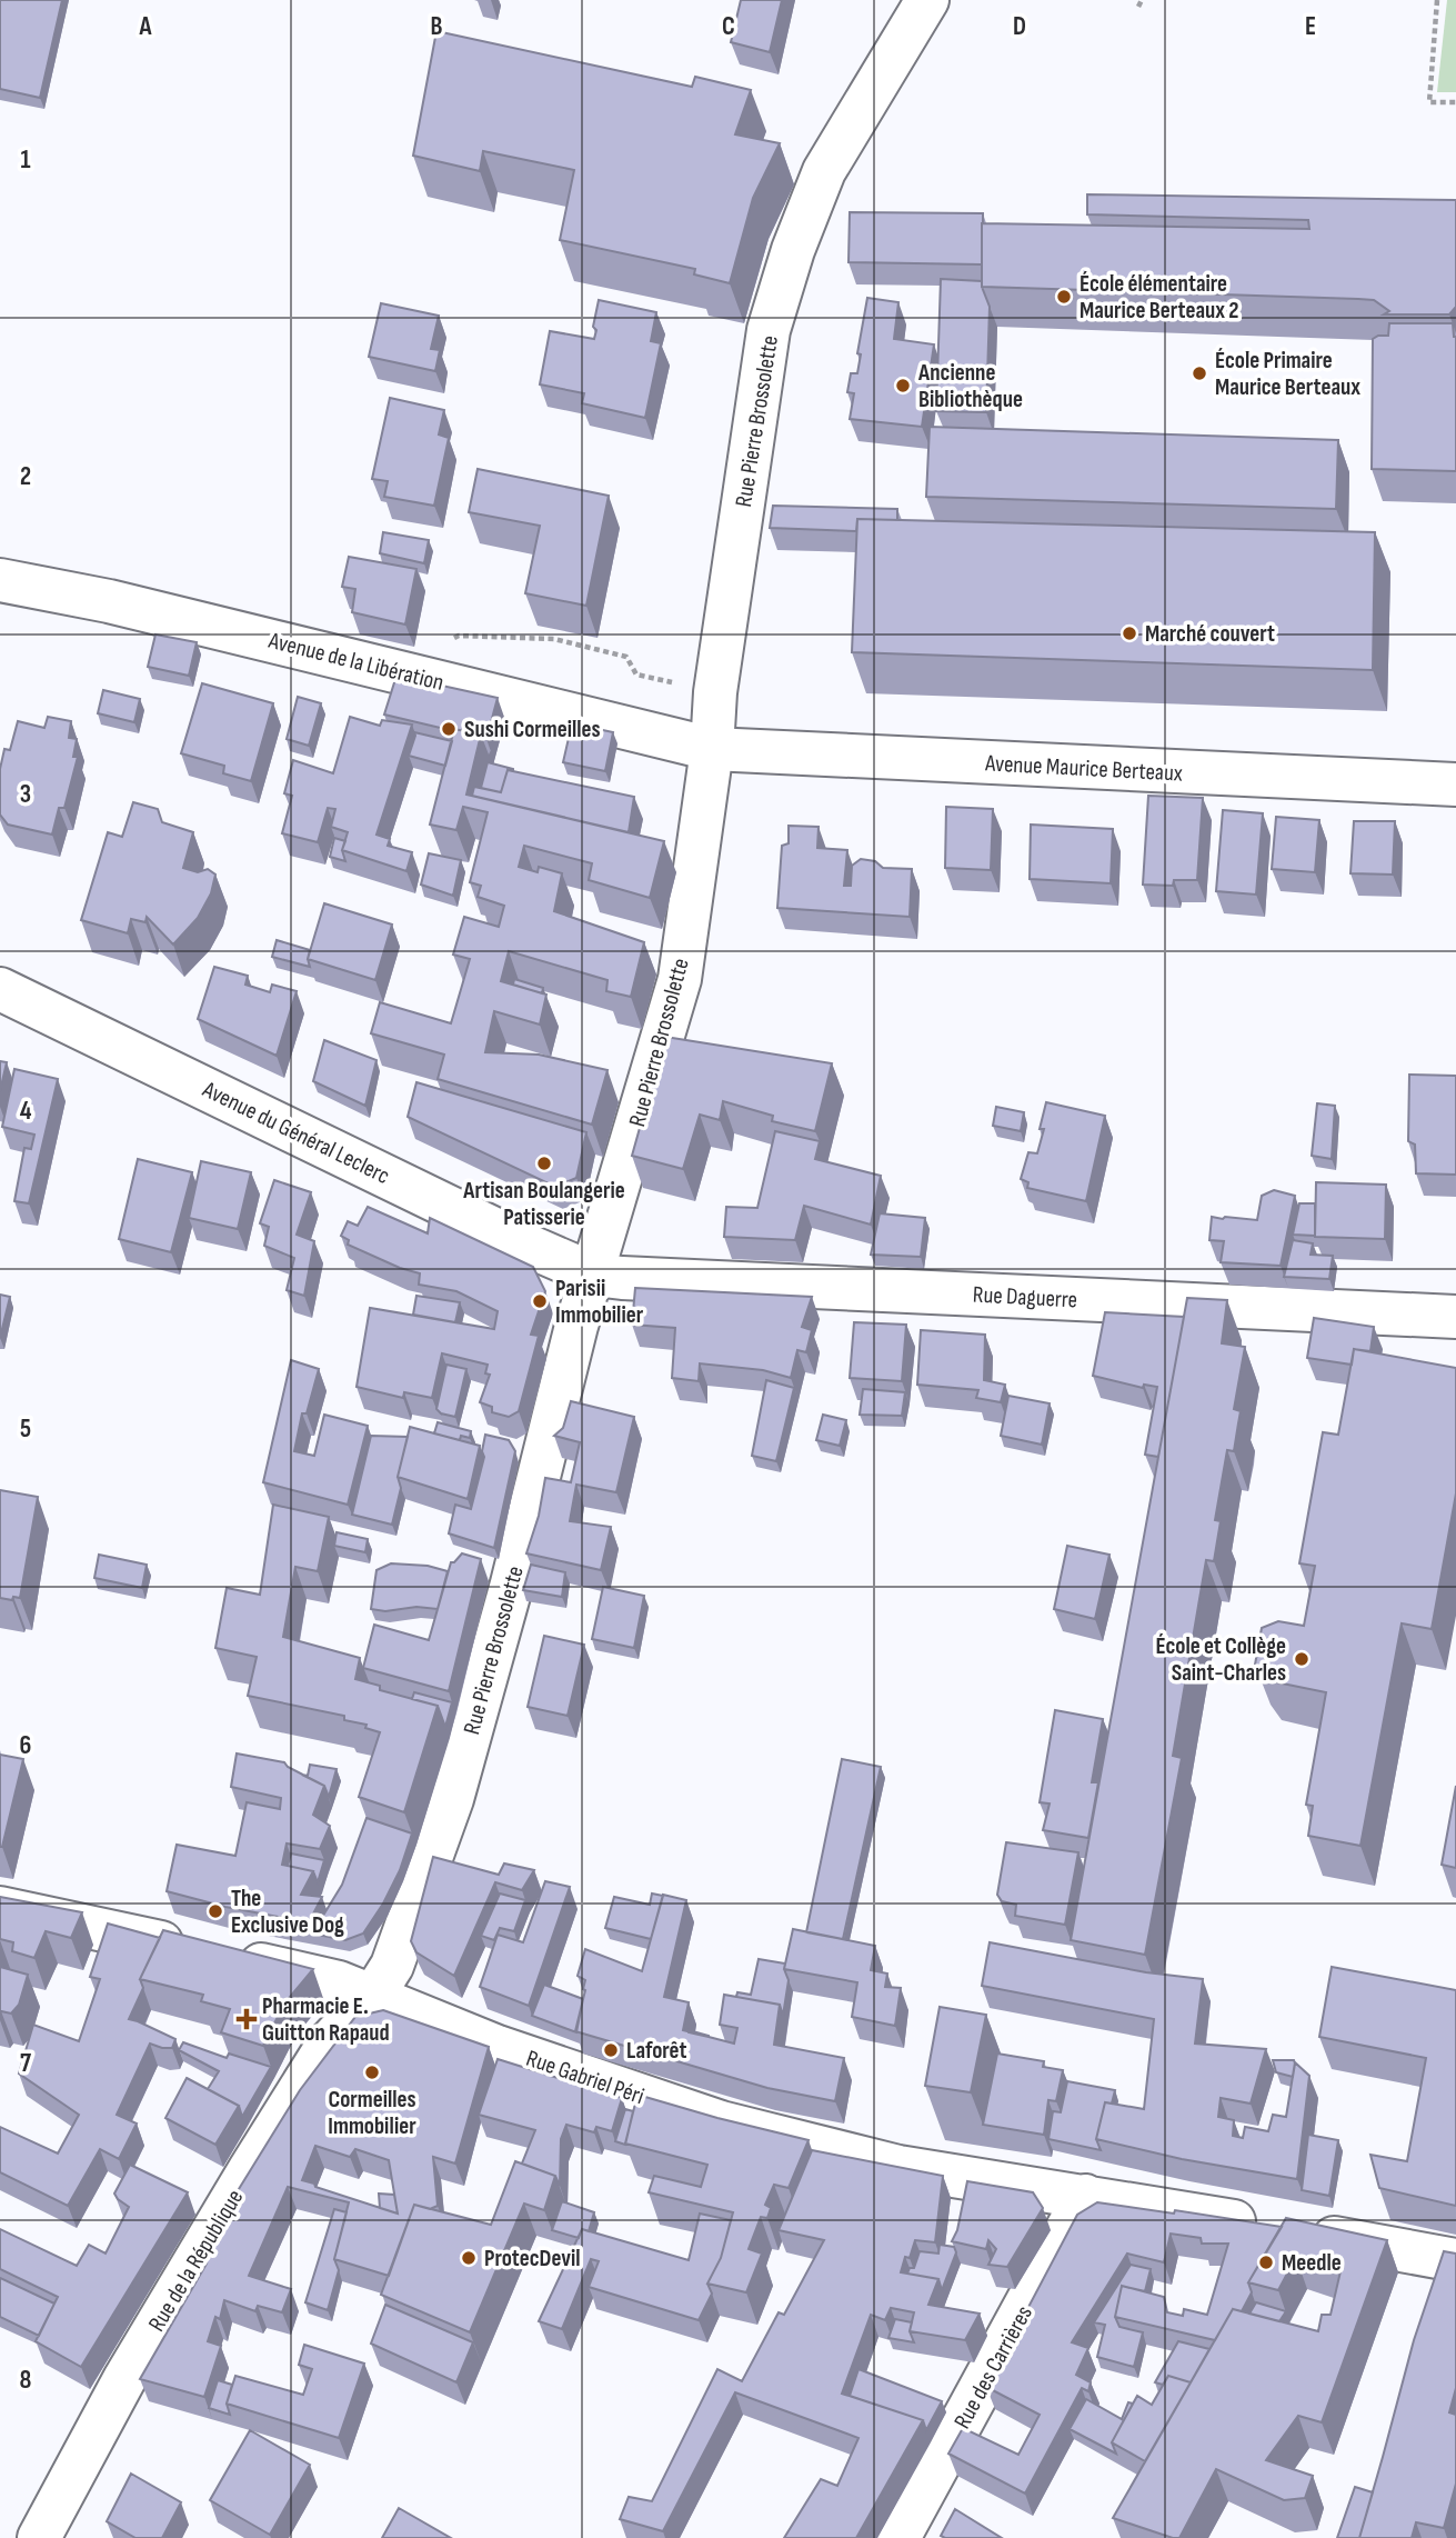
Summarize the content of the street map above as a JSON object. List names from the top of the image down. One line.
{"streets":{"street":["Rue Pierre Brossolette","Avenue de la Libération","Avenue Maurice Berteaux","Avenue du Général Leclerc","Rue Daguerre","Rue Gabriel Péri","Rue de la République","Rue des Carrières"]},"crossings":[["Rue Pierre Brossolette","Avenue de la Libération"],["Rue Pierre Brossolette","Avenue Maurice Berteaux"],["Rue Pierre Brossolette","Avenue du Général Leclerc"],["Rue Pierre Brossolette","Rue Daguerre"],["Rue Pierre Brossolette","Rue Gabriel Péri"],["Rue Pierre Brossolette","Rue de la République"],["Avenue de la Libération","Avenue Maurice Berteaux"],["Avenue du Général Leclerc","Rue Daguerre"],["Rue Gabriel Péri","Rue de la République"],["Rue Gabriel Péri","Rue des Carrières"]],"places":{"other":["École élémentaire Maurice Berteaux 2","École Primaire Maurice Berteaux","Ancienne Bibliothèque","Marché couvert","Sushi Cormeilles","Artisan Boulangerie Patisserie","Parisii Immobilier","École et Collège Saint-Charles","The Exclusive Dog","Laforêt","Cormeilles Immobilier","ProtecDevil","Meedle"],"health":["Pharmacie E. Guitton Rapaud"]},"grid":{"columns":["A","B","C","D","E"],"rows":["1","2","3","4","5","6","7","8"]}}
